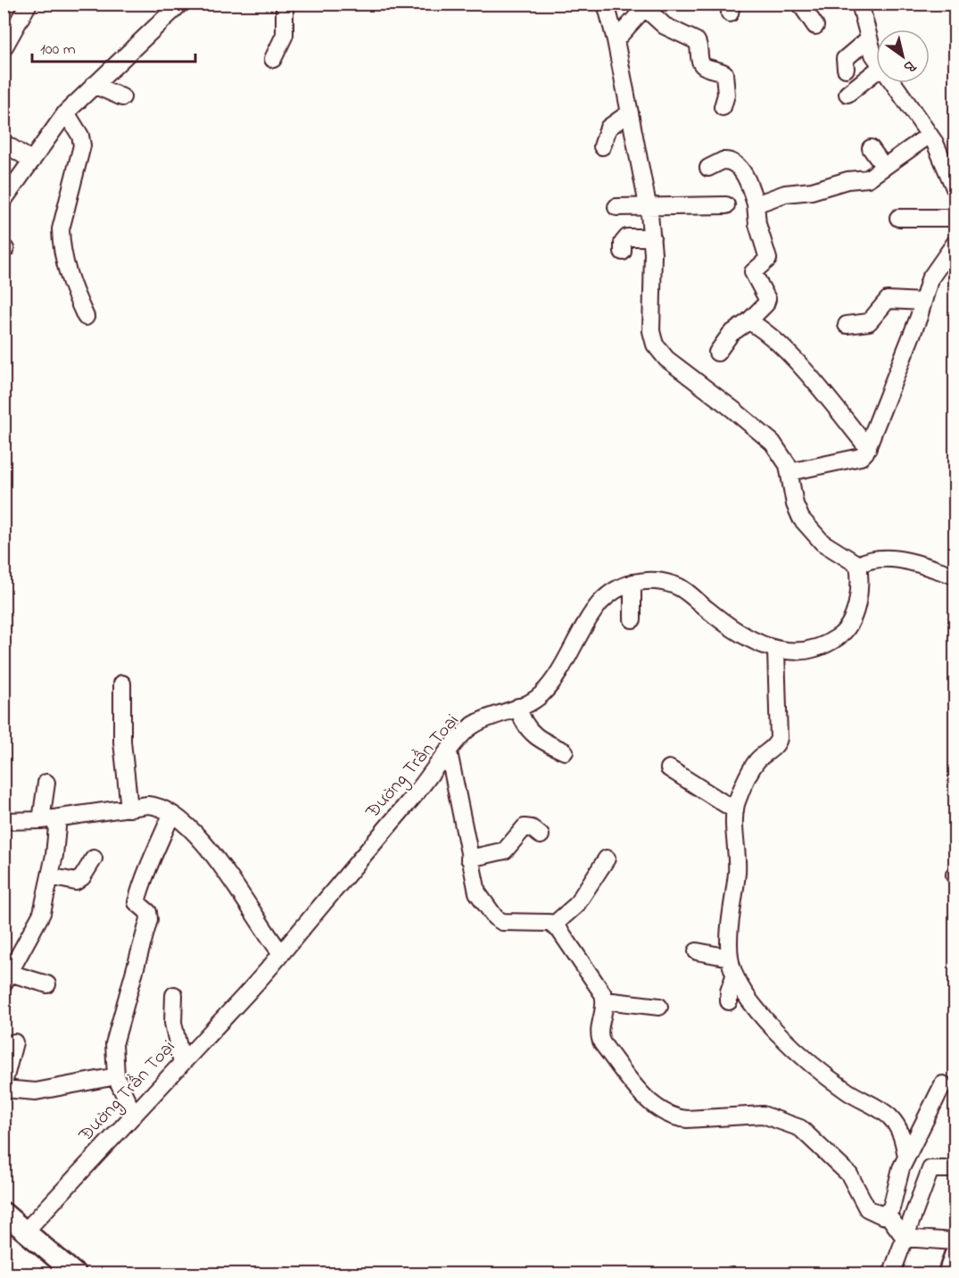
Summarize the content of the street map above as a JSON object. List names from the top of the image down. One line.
{"streets":{"street":["Đường Trần Toại"]},"scale_bar":"100 m","north":"bottom right"}
